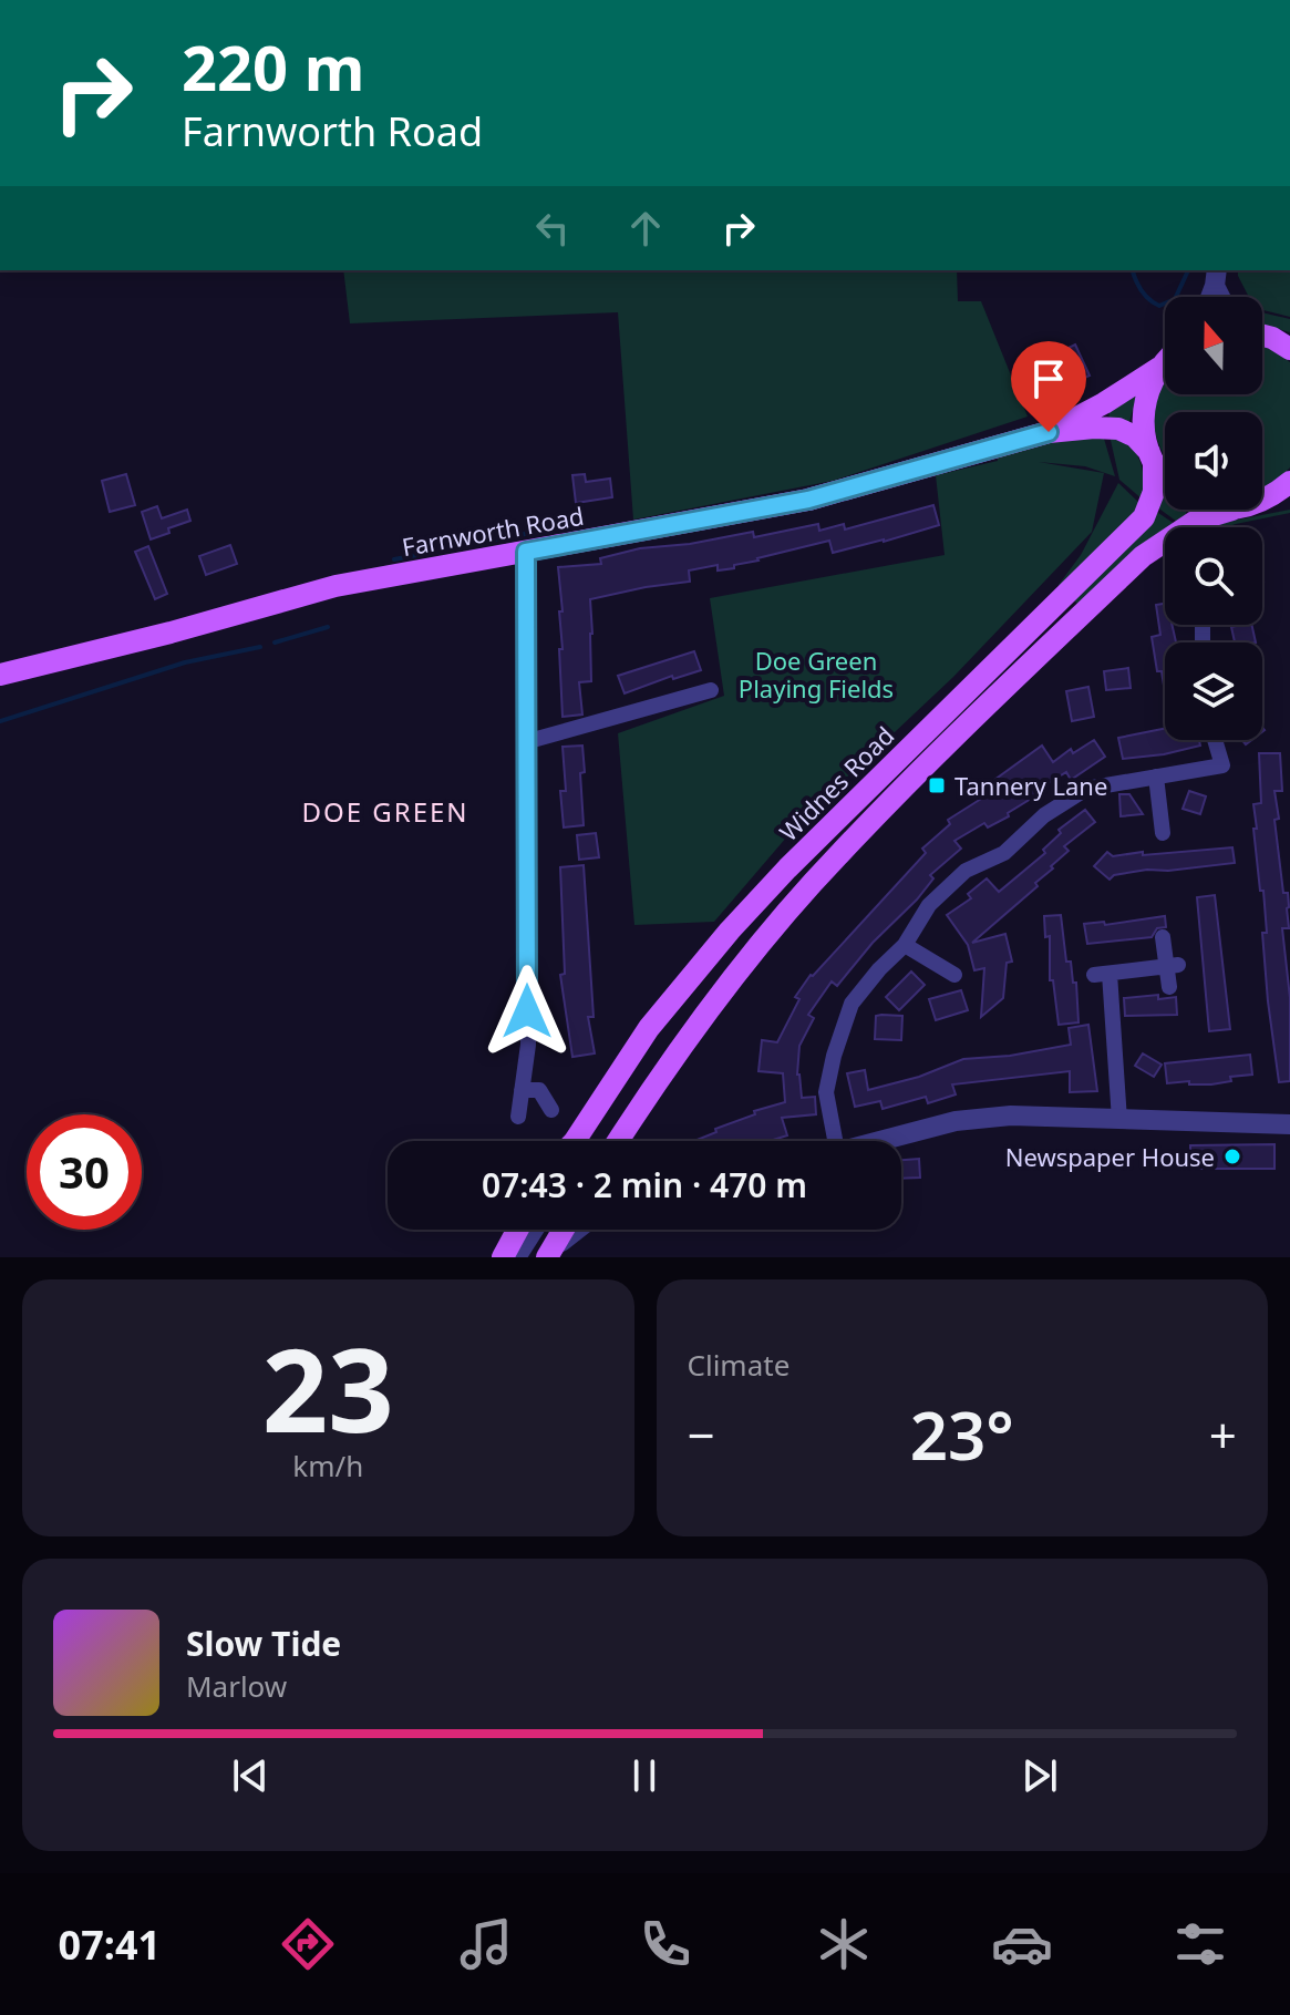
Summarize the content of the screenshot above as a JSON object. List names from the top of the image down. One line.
{"streets":{"main road":["Farnworth Road","Widnes Road"]},"crossings":[["Farnworth Road","Widnes Road"]],"districts":["DOE GREEN"],"parks":["Doe Green Playing Fields"],"places":{"transit":["Tannery Lane"],"other":["Newspaper House"]},"north":"top","page":{"turn":["220 m","Farnworth Road"],"limit":"30","trip":"07:43 · 2 min · 470 m","tile":[["23","km/h"],"Climate"],"heat":["−","23°","+"],"song":["Slow Tide","Marlow"],"tabs":"07:41"}}
